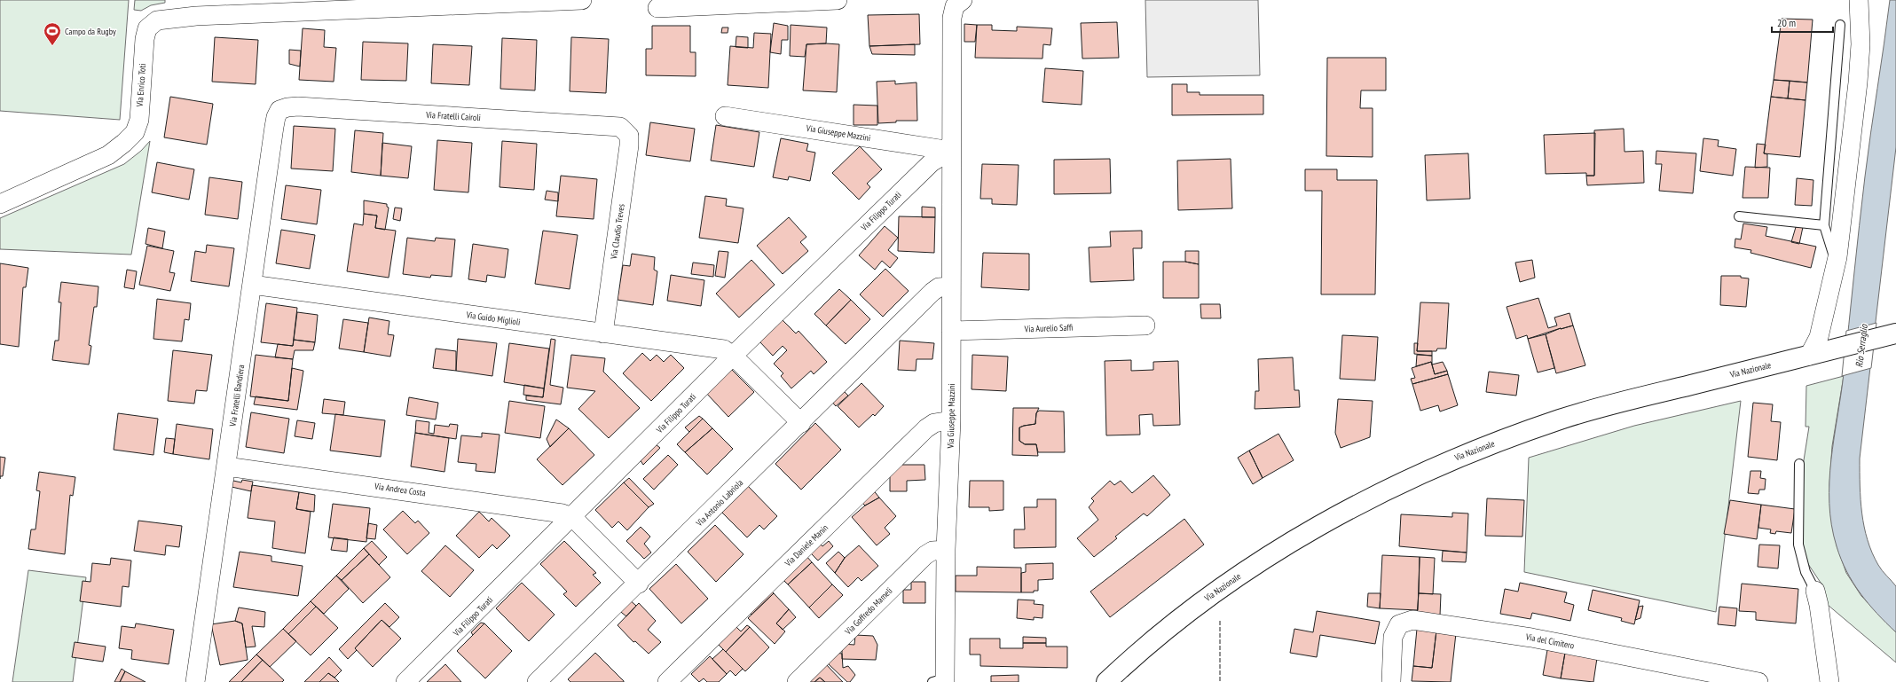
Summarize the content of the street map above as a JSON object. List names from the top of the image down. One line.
{"streets":{"main road":["Via Nazionale"],"street":["Via Enrico Toti","Via Fratelli Cairoli","Via Giuseppe Mazzini","Via Filippo Turati","Via Claudio Treves","Via Guido Miglioli","Via Aurelio Saffi","Via Fratelli Bandiera","Via Andrea Costa","Via Antonio Labriola","Via Daniele Manin","Via Goffredo Mameli","Via del Cimitero"]},"crossings":[["Via Fratelli Cairoli","Via Claudio Treves"],["Via Fratelli Cairoli","Via Fratelli Bandiera"],["Via Giuseppe Mazzini","Via Filippo Turati"],["Via Giuseppe Mazzini","Via Aurelio Saffi"],["Via Giuseppe Mazzini","Via Antonio Labriola"],["Via Giuseppe Mazzini","Via Daniele Manin"],["Via Giuseppe Mazzini","Via Goffredo Mameli"],["Via Filippo Turati","Via Guido Miglioli"],["Via Filippo Turati","Via Andrea Costa"],["Via Claudio Treves","Via Guido Miglioli"],["Via Guido Miglioli","Via Fratelli Bandiera"],["Via Fratelli Bandiera","Via Andrea Costa"]],"water":["Rio Serraglio"],"places":{"sports":["Campo da Rugby"]},"scale_bar":"20 m"}
